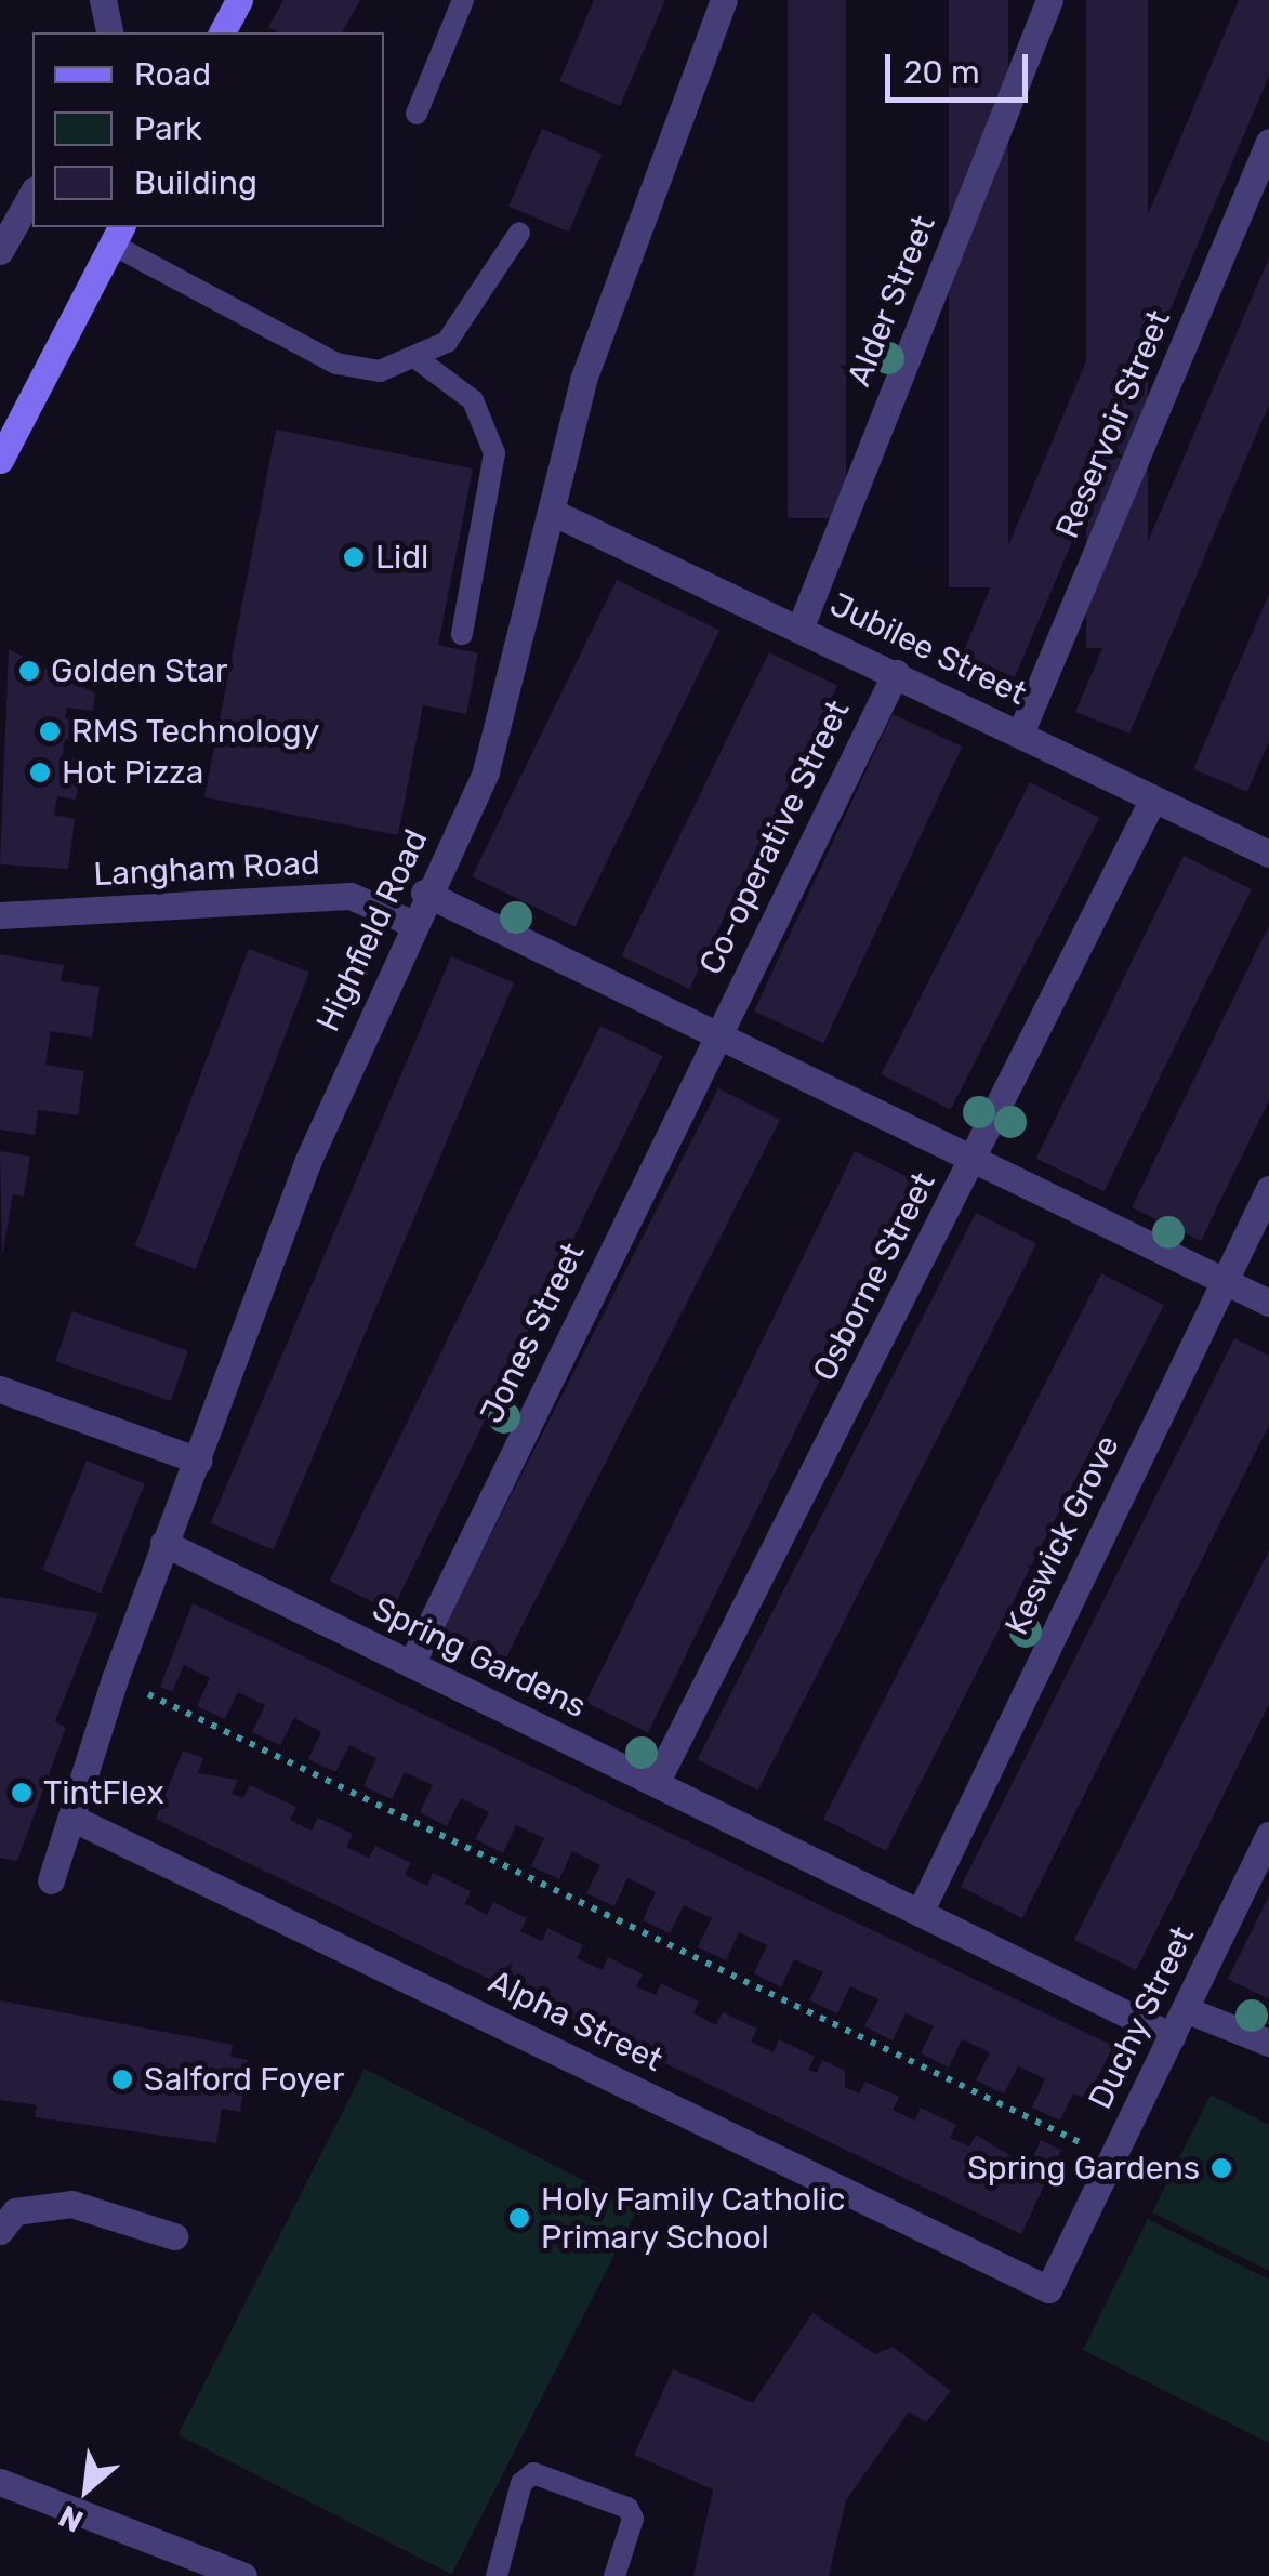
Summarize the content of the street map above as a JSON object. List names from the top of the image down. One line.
{"streets":{"street":["Alder Street","Reservoir Street","Jubilee Street","Co-operative Street","Langham Road","Highfield Road","Osborne Street","Jones Street","Keswick Grove","Spring Gardens","Duchy Street","Alpha Street"]},"crossings":[["Alder Street","Jubilee Street"],["Reservoir Street","Jubilee Street"],["Jubilee Street","Co-operative Street"],["Jubilee Street","Highfield Road"],["Jubilee Street","Osborne Street"],["Co-operative Street","Jones Street"],["Langham Road","Highfield Road"],["Highfield Road","Spring Gardens"],["Highfield Road","Alpha Street"],["Osborne Street","Spring Gardens"],["Jones Street","Spring Gardens"],["Keswick Grove","Spring Gardens"],["Spring Gardens","Duchy Street"],["Duchy Street","Alpha Street"]],"places":["Lidl","Golden Star","RMS Technology","Hot Pizza","TintFlex","Salford Foyer","Spring Gardens","Holy Family Catholic Primary School"],"legend":["Road","Park","Building"],"scale_bar":"20 m","north":"bottom left"}
